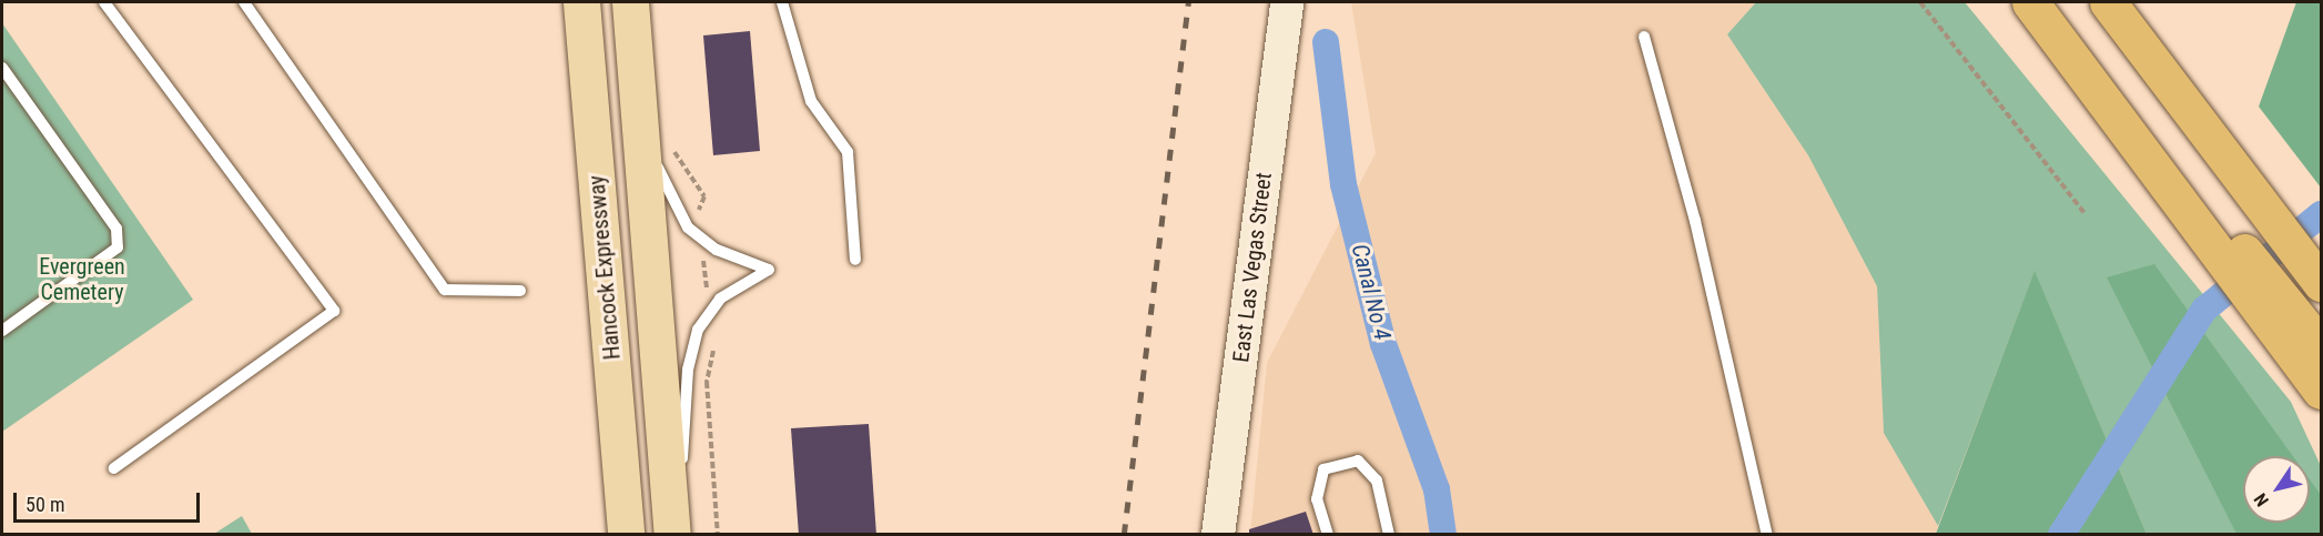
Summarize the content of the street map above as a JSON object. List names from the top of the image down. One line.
{"streets":{"main road":["Hancock Expressway"],"street":["East Las Vegas Street"]},"water":["Canal No 4"],"parks":["Evergreen Cemetery"],"scale_bar":"50 m","north":"bottom left"}
